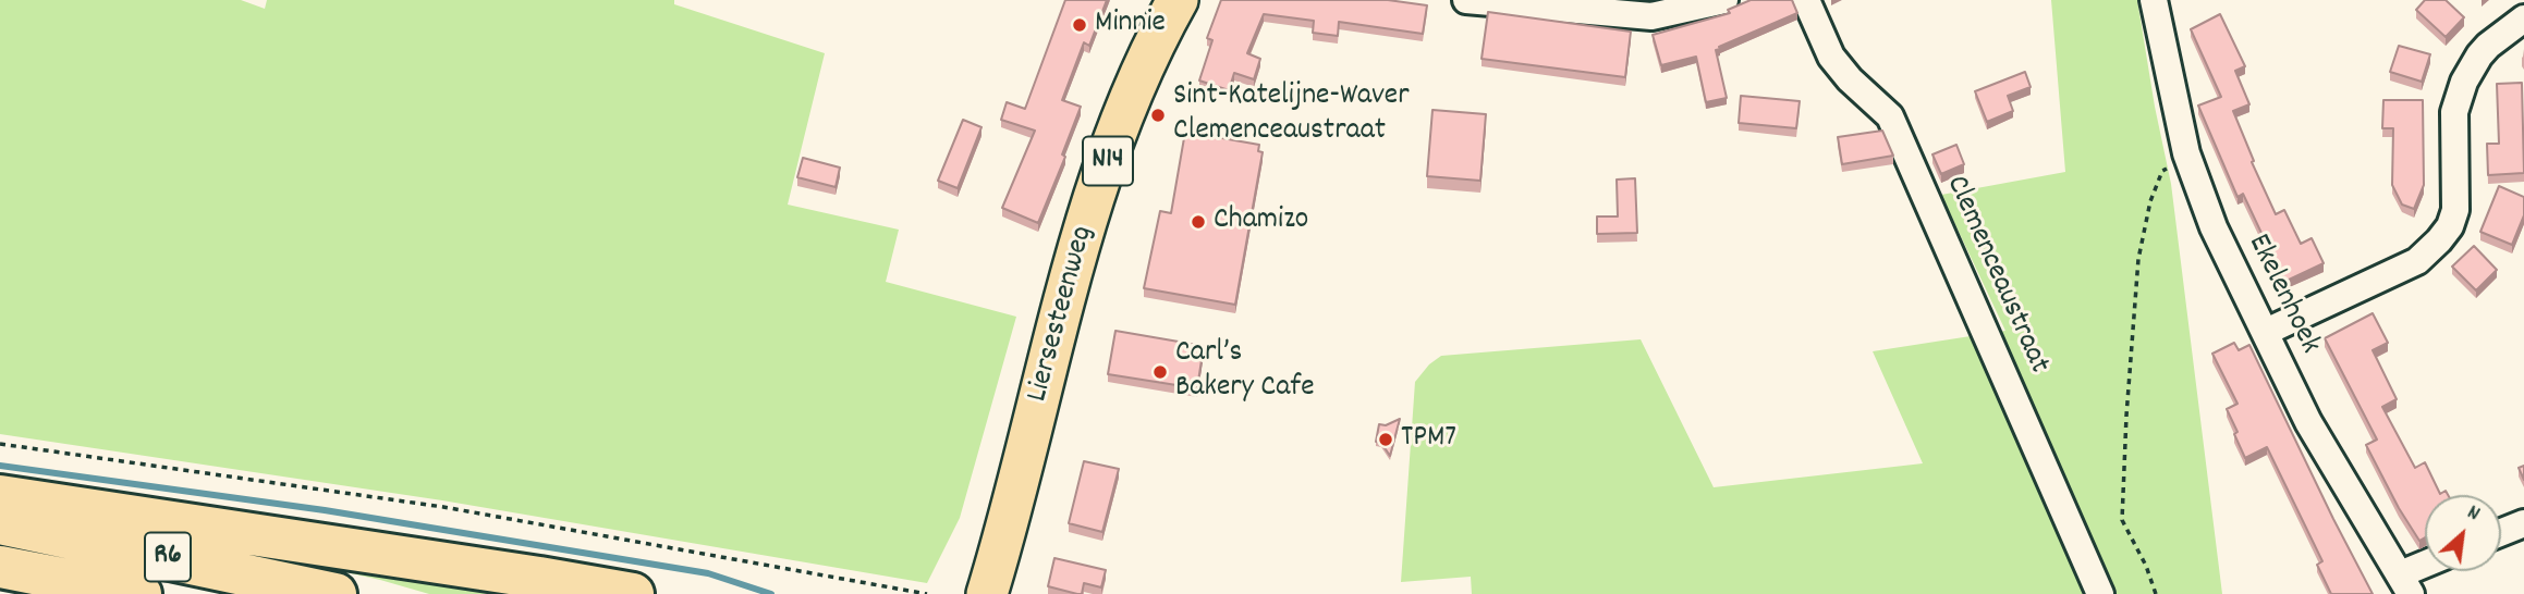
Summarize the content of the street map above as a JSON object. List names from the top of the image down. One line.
{"streets":{"highway":["R6"],"main road":["N14","Liersesteenweg"],"street":["Clemenceaustraat","Ekelenhoek"]},"places":["Minnie","Sint-Katelijne-Waver Clemenceaustraat","Chamizo","Carl’s Bakery Cafe","TPM7"],"north":"top right"}
